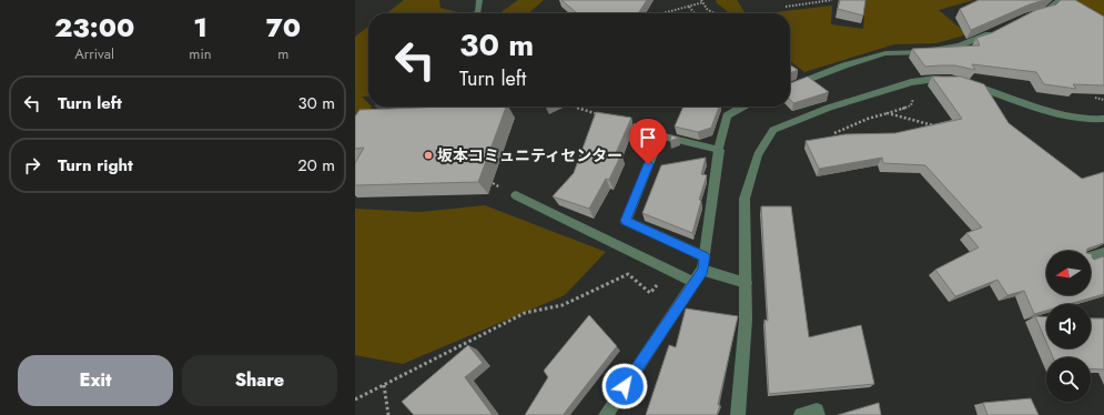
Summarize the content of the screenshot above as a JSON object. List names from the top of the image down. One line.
{"places":["坂本コミュニティセンター"],"north":"left","page":{"eta":["23:00","Arrival","1","min","70","m"],"turn":["30 m","Turn left"],"list":[{"name":"Turn left","value":"30 m"},{"name":"Turn right","value":"20 m"}],"buttons":["Exit","Share"]}}
